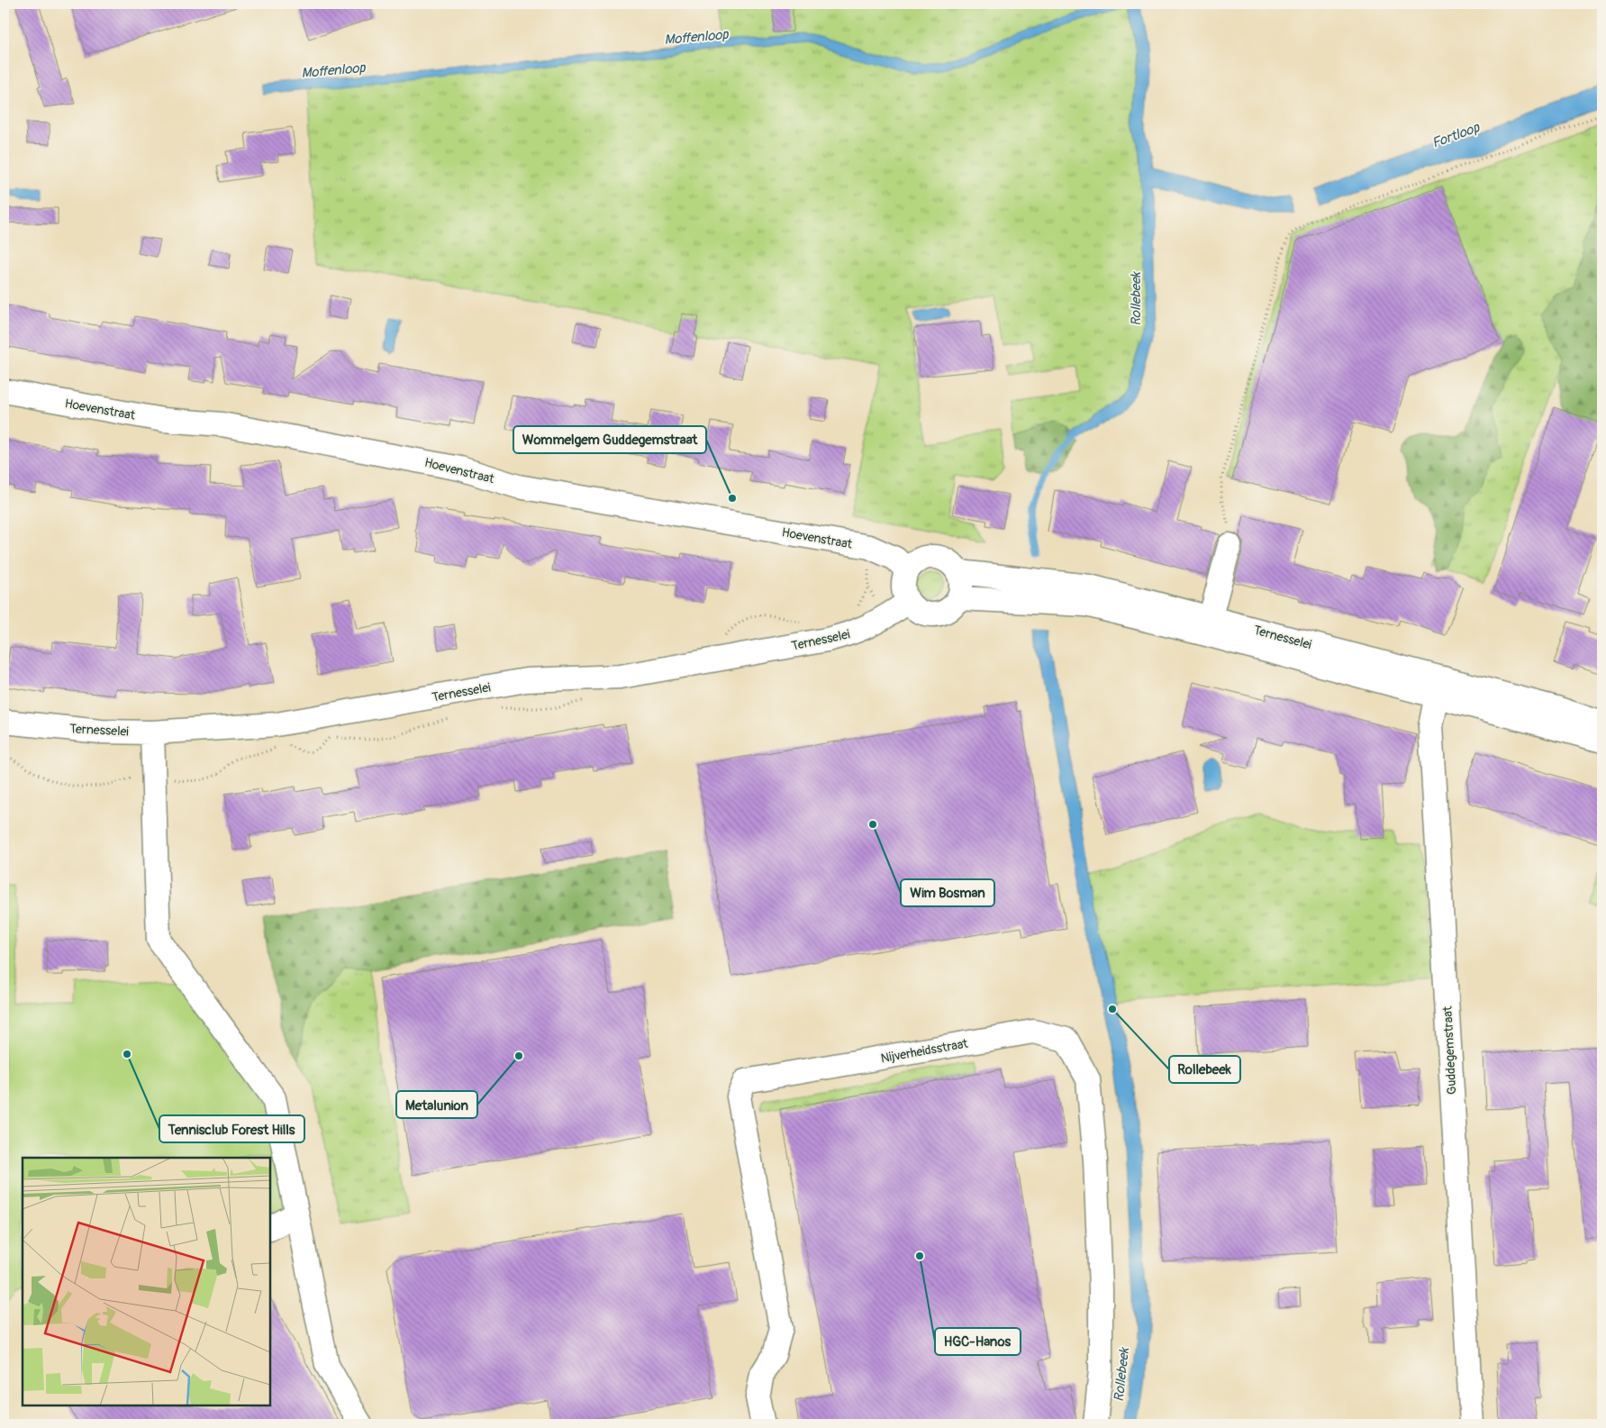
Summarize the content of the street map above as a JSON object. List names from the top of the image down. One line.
{"streets":{"street":["Hoevenstraat","Ternesselei","Nijverheidsstraat","Guddegemstraat"]},"crossings":[["Hoevenstraat","Ternesselei"],["Ternesselei","Guddegemstraat"]],"water":["Moffenloop","Fortloop","Rollebeek"],"places":["Wommelgem Guddegemstraat","Wim Bosman","Rollebeek","Tennisclub Forest Hills","Metalunion","HGC-Hanos"]}
